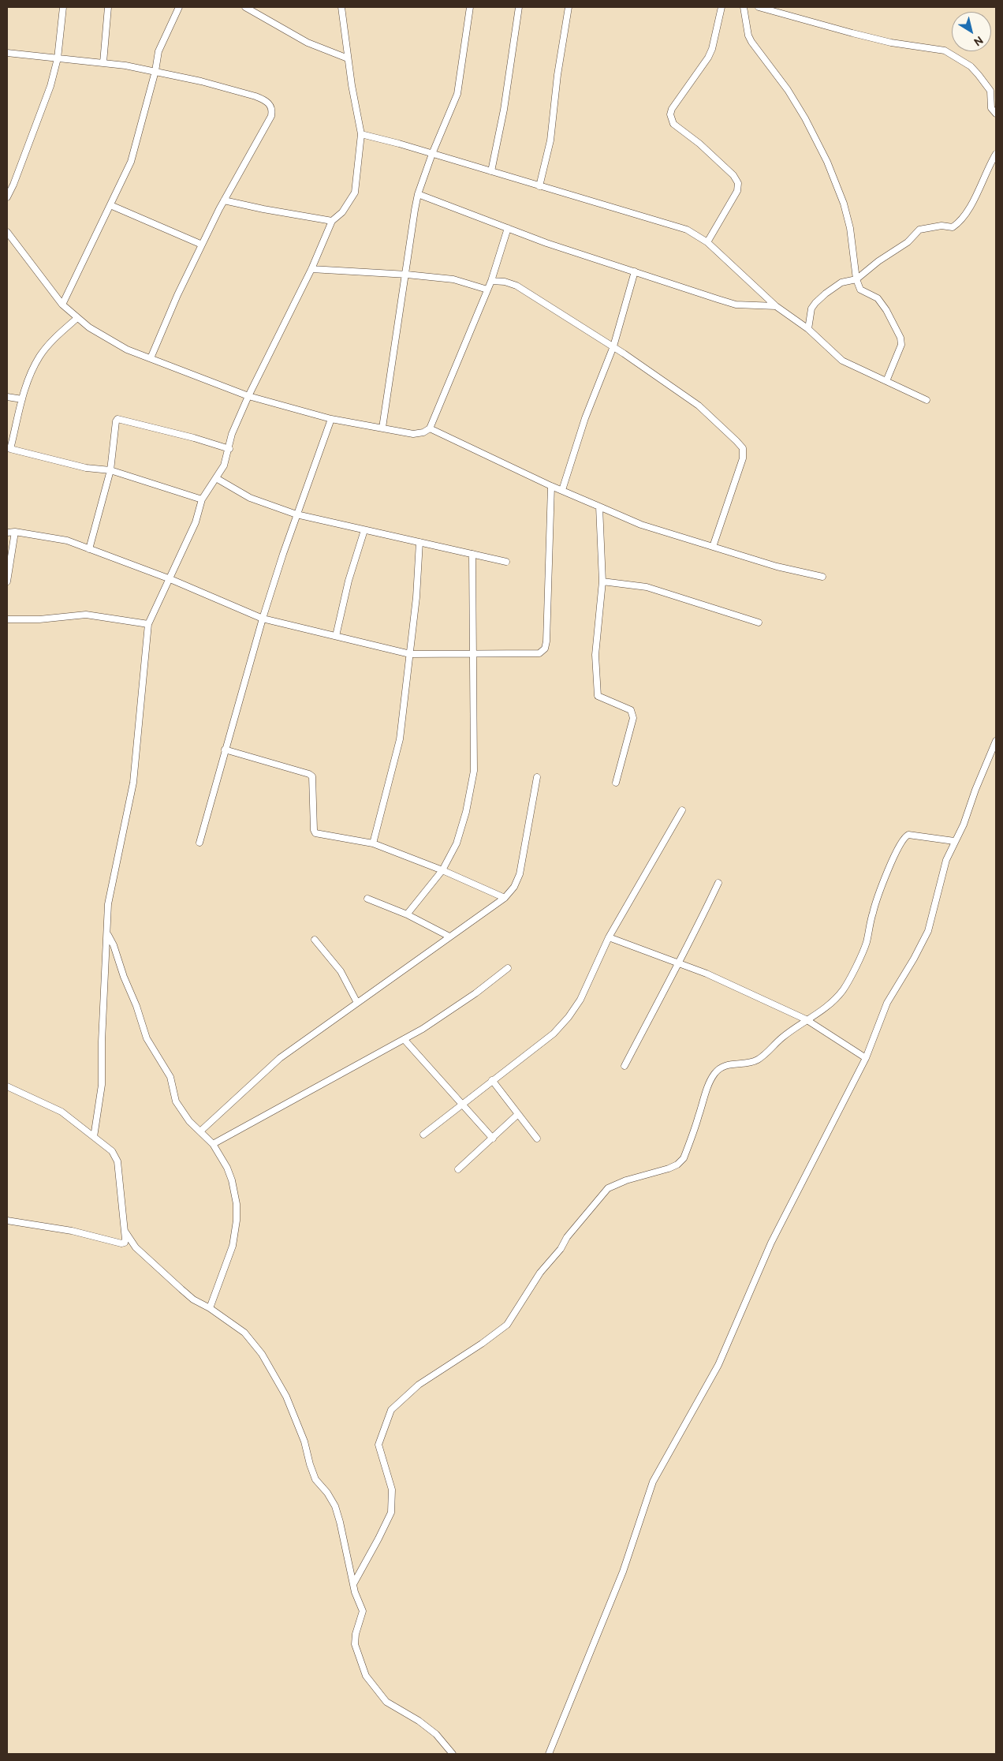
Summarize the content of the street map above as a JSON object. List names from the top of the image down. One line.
{"north":"bottom right"}
